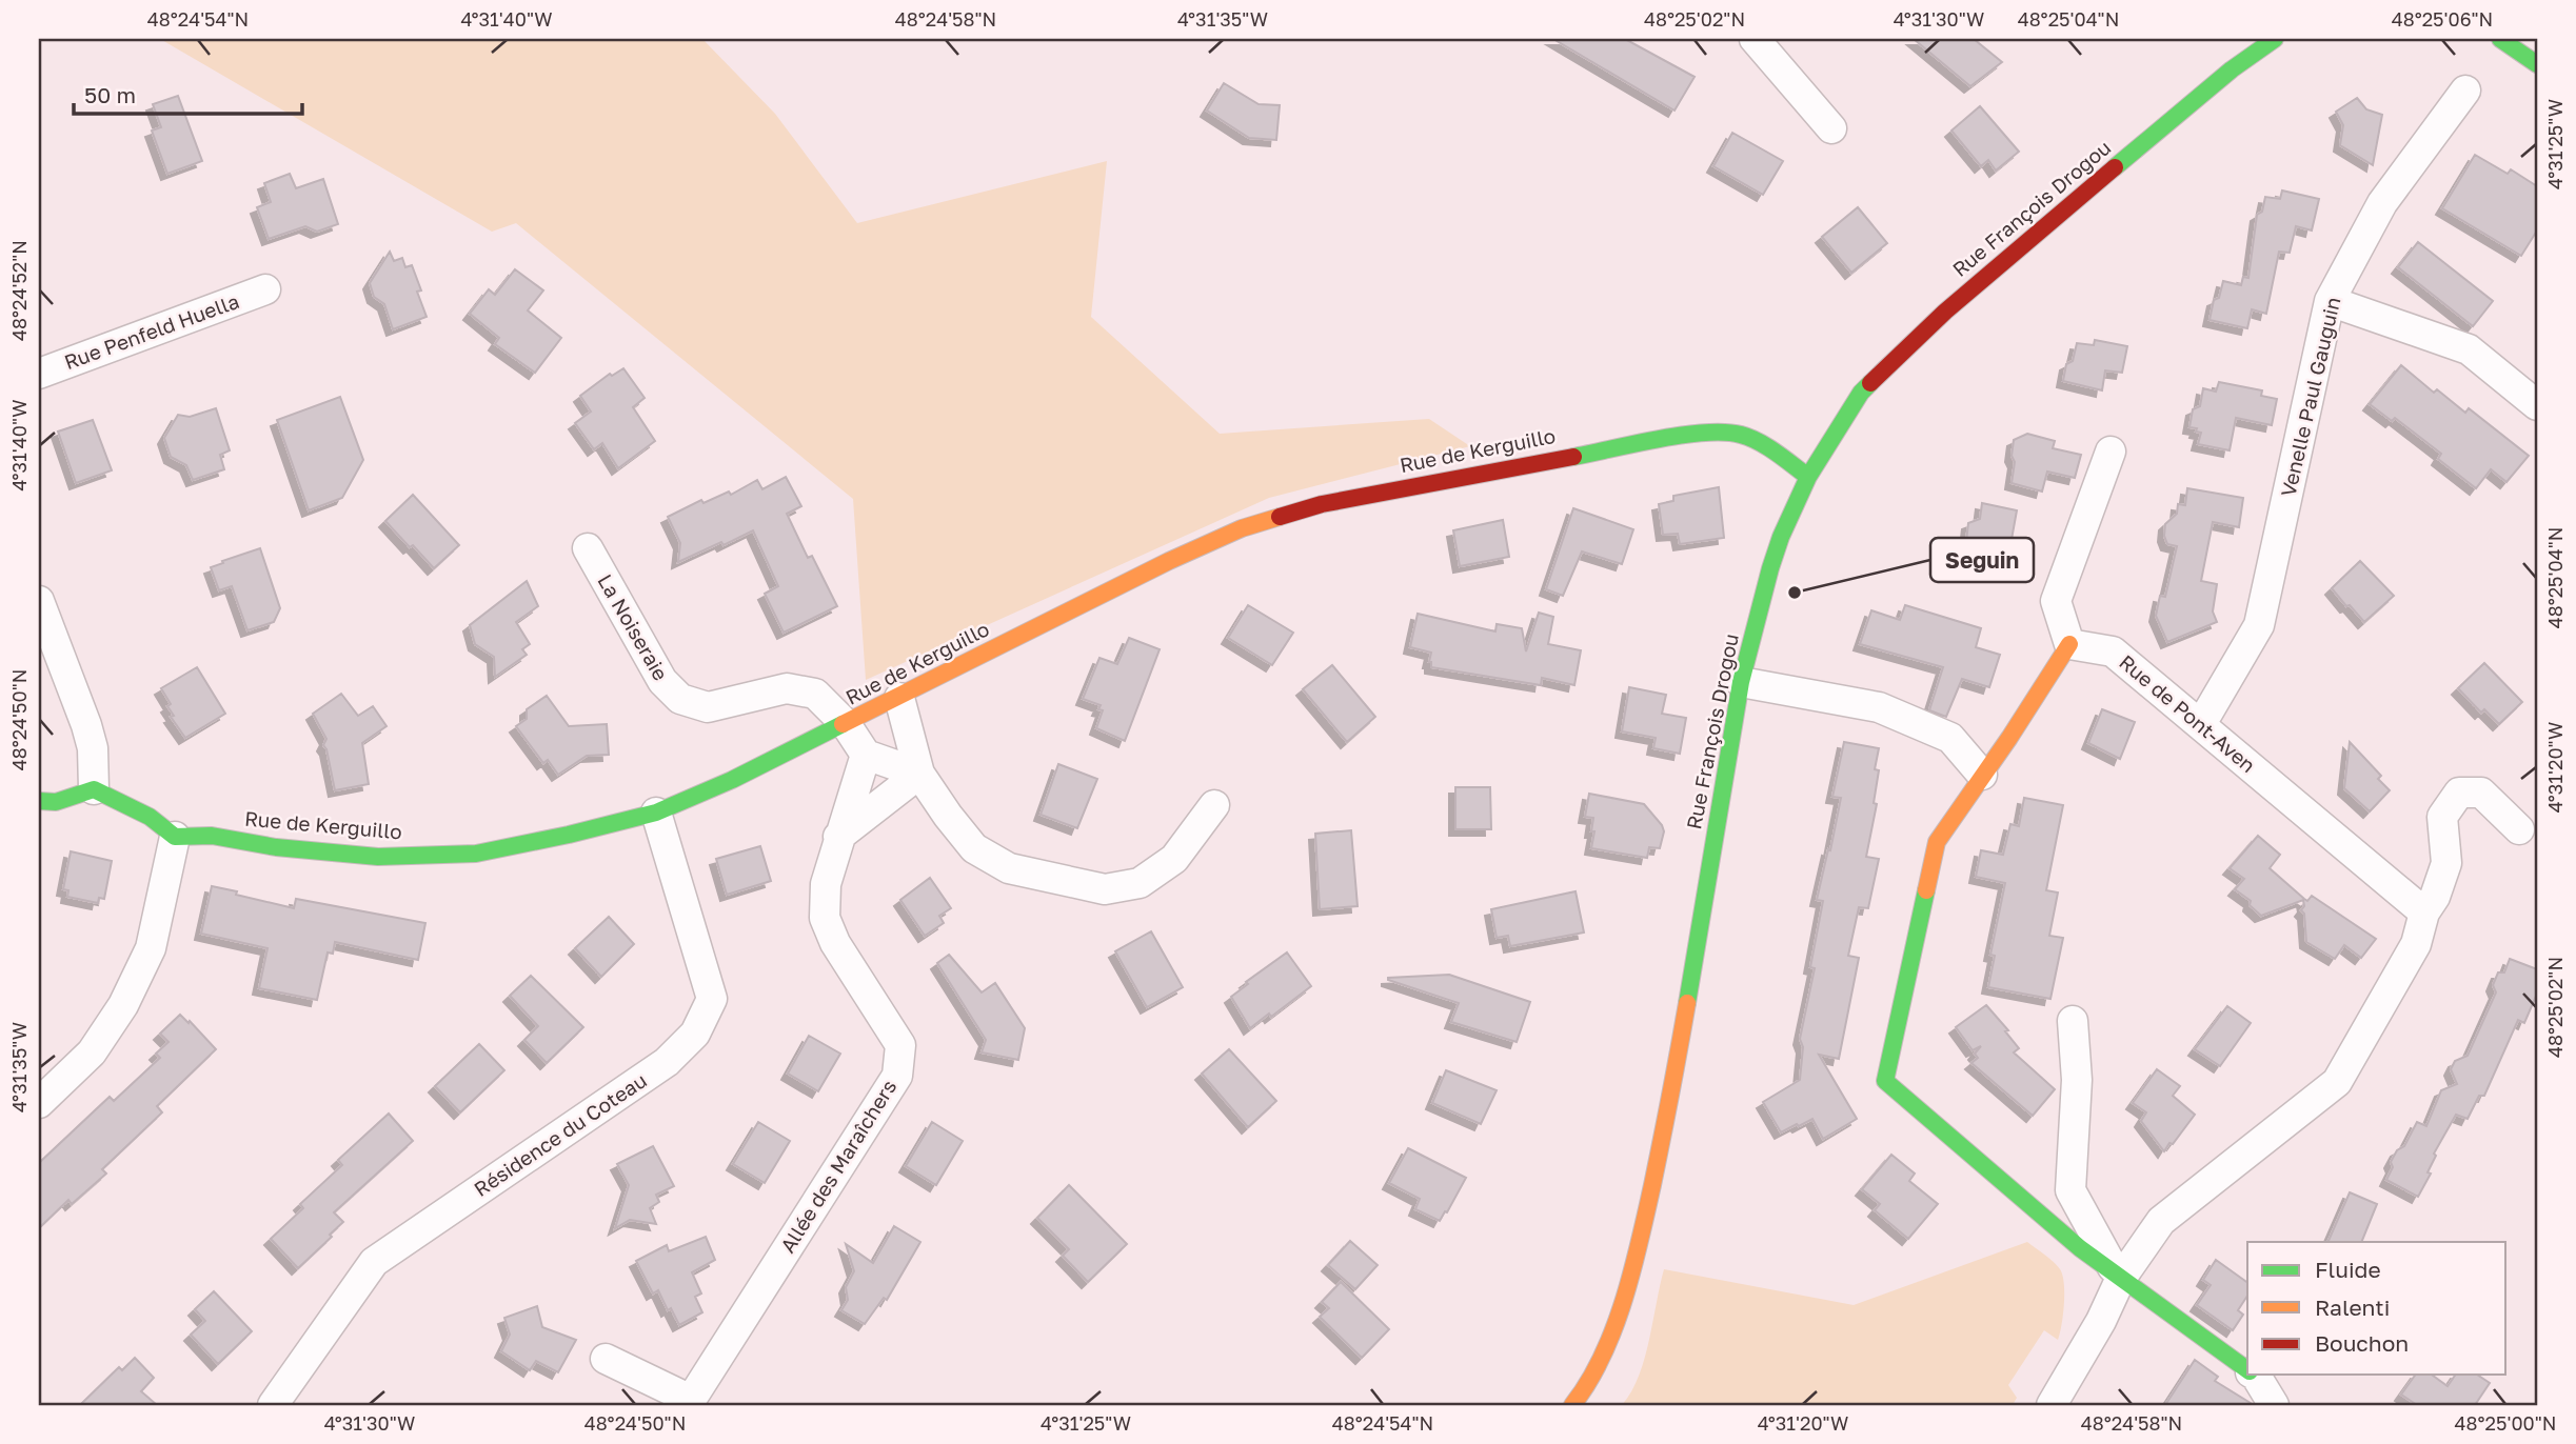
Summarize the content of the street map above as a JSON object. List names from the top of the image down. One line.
{"streets":{"street":["Rue François Drogou","Rue Penfeld Huella","Venelle Paul Gauguin","Rue de Kerguillo","La Noiseraie","Rue de Pont-Aven","Résidence du Coteau","Allée des Maraîchers"]},"crossings":[["Rue François Drogou","Rue de Kerguillo"],["Venelle Paul Gauguin","Rue de Pont-Aven"],["Rue de Kerguillo","La Noiseraie"],["Rue de Kerguillo","Résidence du Coteau"],["La Noiseraie","Allée des Maraîchers"]],"places":["Seguin"],"legend":["Fluide","Ralenti","Bouchon"],"scale_bar":"50 m","coordinates":["48°24'54\"N","4°31'40\"W","48°24'58\"N","4°31'35\"W","48°25'02\"N","4°31'30\"W","48°25'04\"N","48°25'06\"N","4°31'25\"W","48°24'52\"N","48°24'50\"N","4°31'20\"W","48°25'00\"N"]}
